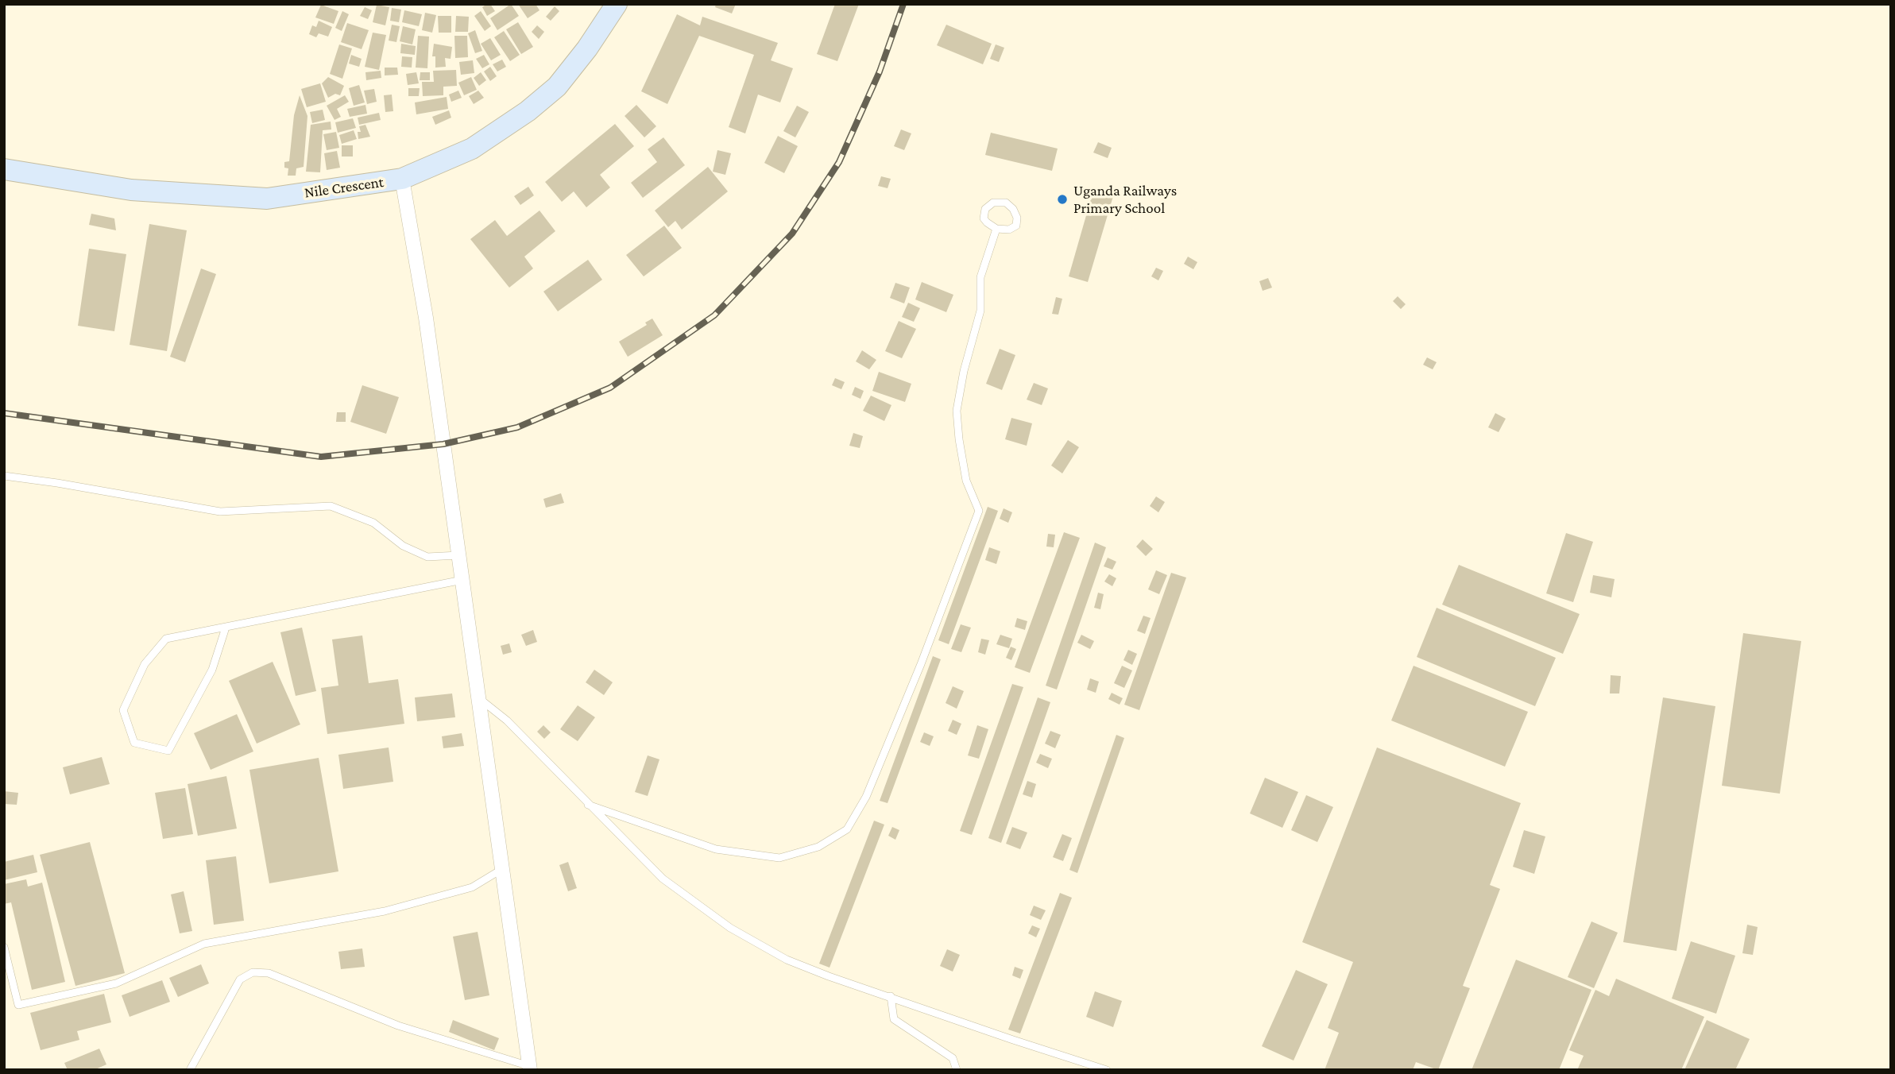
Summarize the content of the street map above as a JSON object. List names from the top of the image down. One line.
{"streets":{"street":["Nile Crescent"]},"places":["Uganda Railways Primary School"]}
